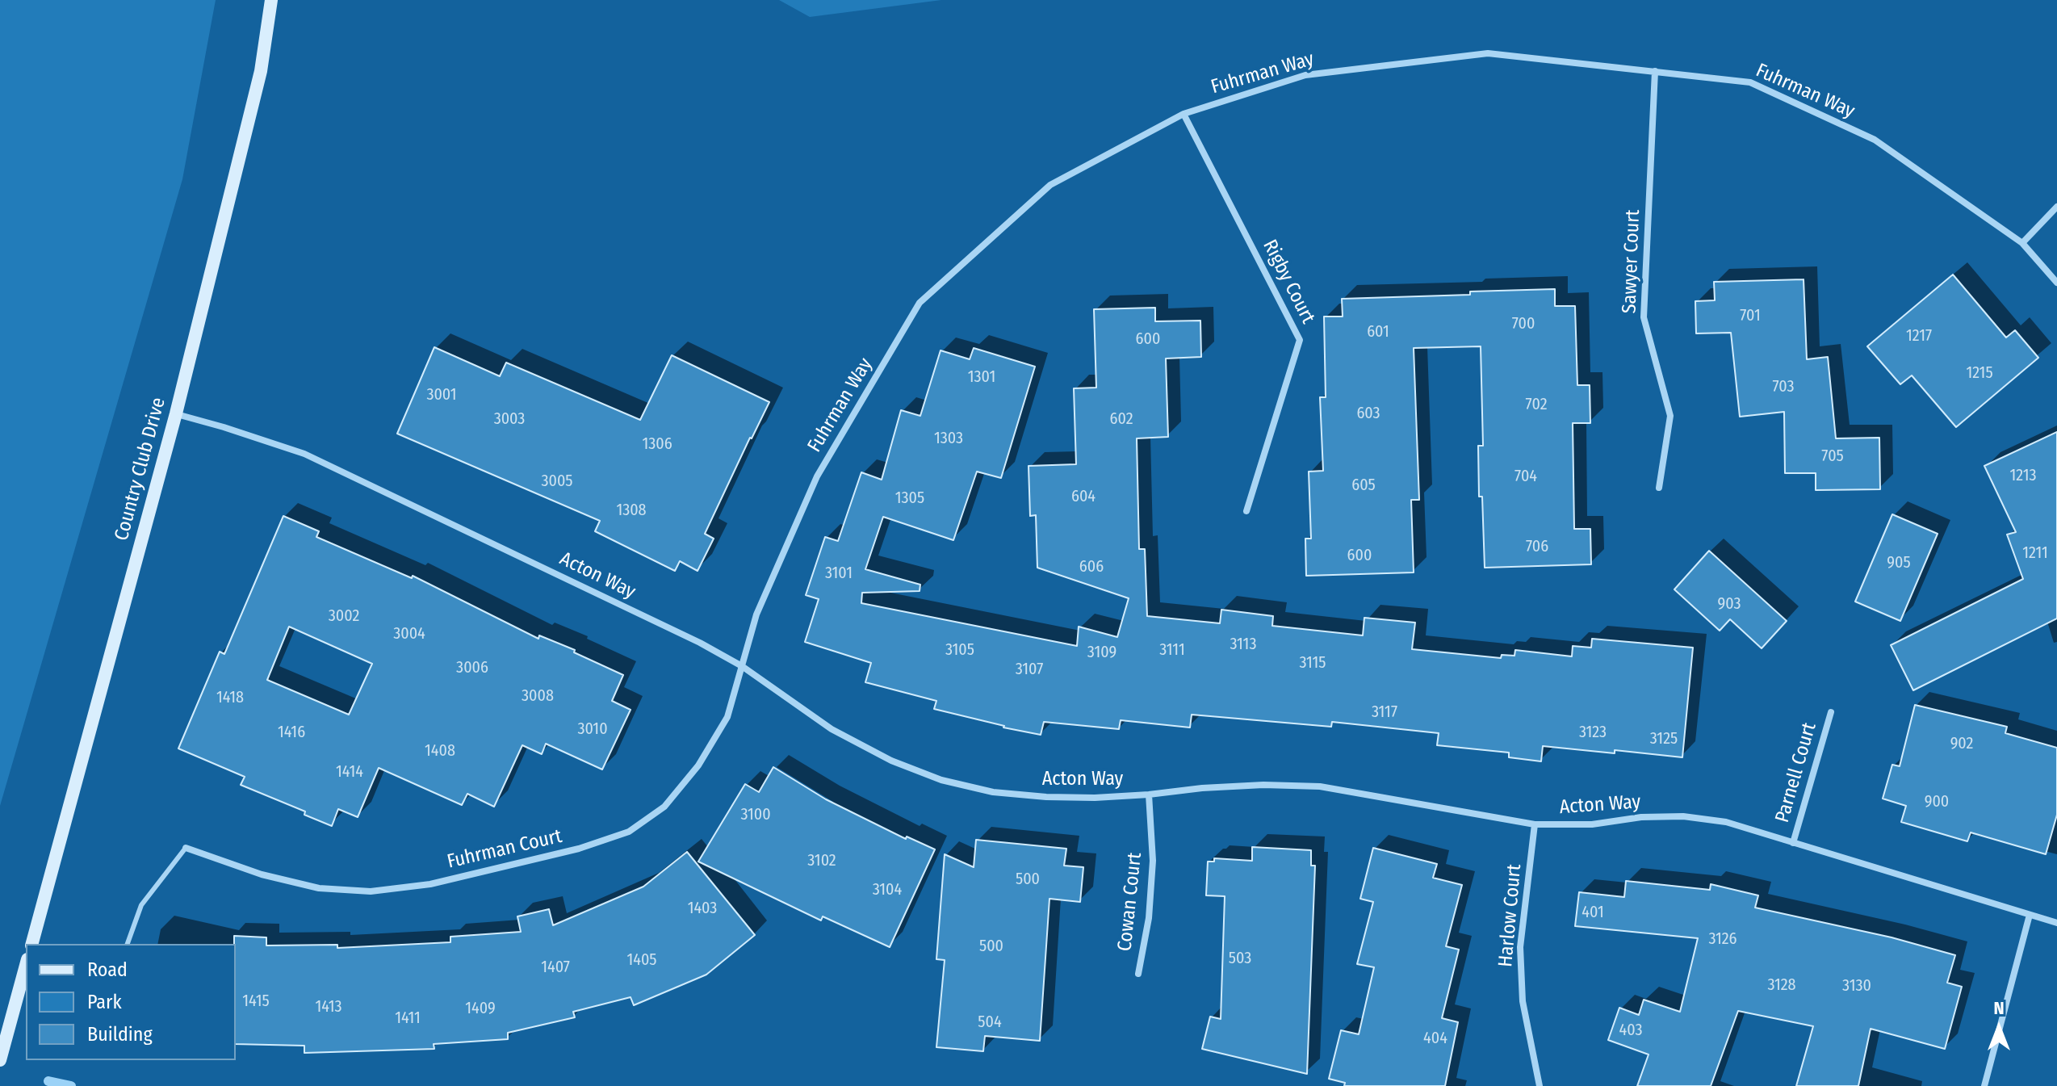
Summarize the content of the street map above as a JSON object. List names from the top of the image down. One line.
{"streets":{"street":["Fuhrman Way","Sawyer Court","Rigby Court","Country Club Drive","Acton Way","Parnell Court","Fuhrman Court","Cowan Court","Harlow Court"]},"crossings":[["Fuhrman Way","Sawyer Court"],["Fuhrman Way","Rigby Court"],["Fuhrman Way","Acton Way"],["Fuhrman Way","Fuhrman Court"],["Country Club Drive","Acton Way"],["Acton Way","Parnell Court"],["Acton Way","Fuhrman Court"],["Acton Way","Cowan Court"],["Acton Way","Harlow Court"]],"house_numbers":["701","700","601","1217","600","1215","1301","703","3001","702","603","3003","602","1303","1306","705","1213","704","3005","605","604","1305","1308","706","1211","600","905","606","3101","903","3002","3004","3113","3105","3111","3109","3115","3006","3107","3008","1418","3117","3010","1416","3123","3125","902","1408","1414","900","3100","3102","500","3104","1403","401","3126","500","503","1405","1407","3128","3130","1415","1413","1409","1411","504","403","404"],"legend":["Road","Park","Building"],"north":"top"}
